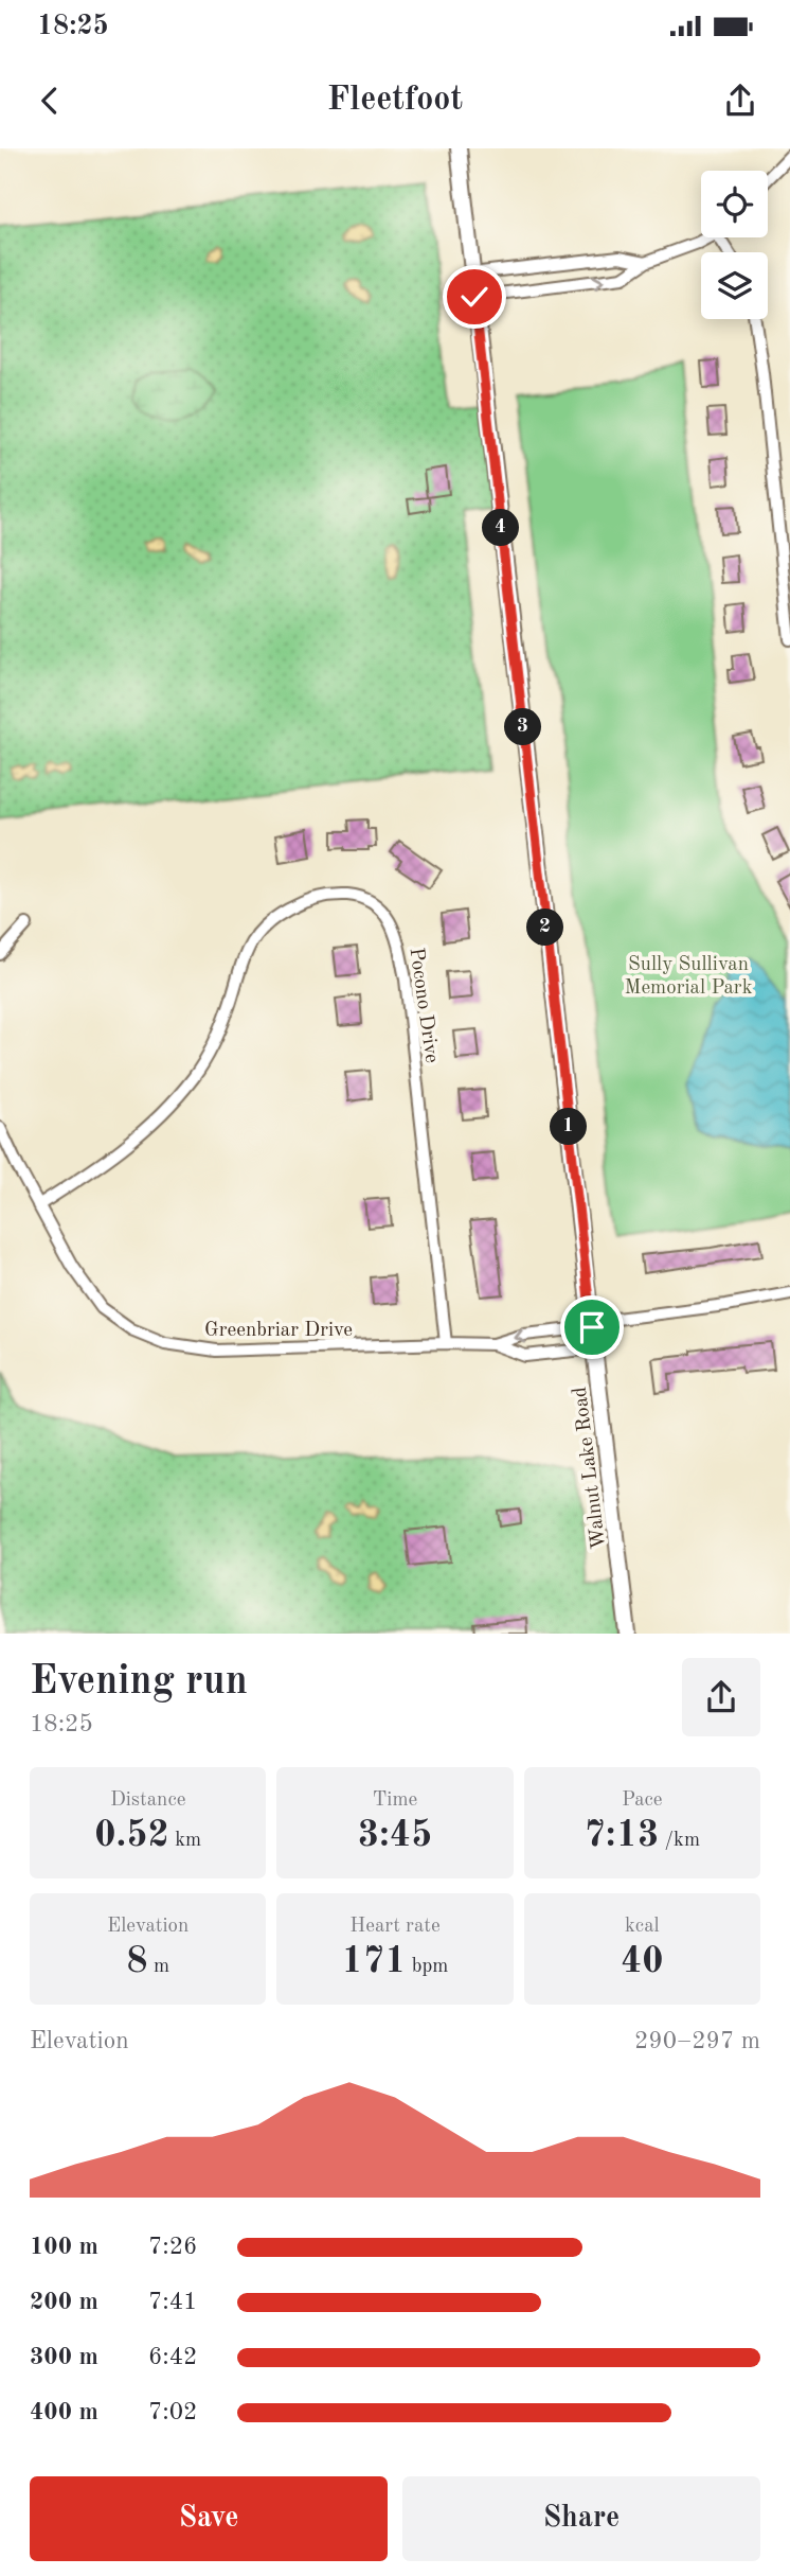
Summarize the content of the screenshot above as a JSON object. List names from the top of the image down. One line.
{"streets":{"street":["Pocono Drive","Greenbriar Drive","Walnut Lake Road"]},"crossings":[["Pocono Drive","Greenbriar Drive"],["Greenbriar Drive","Walnut Lake Road"]],"parks":["Sully Sullivan Memorial Park"],"page":{"status":"18:25","header":"Fleetfoot","pins":["4","3","2","1"],"heading":["Evening run","18:25"],"stats":[["Distance","0.52 km"],["Time","3:45"],["Pace","7:13 /km"],["Elevation","8 m"],["Heart rate","171 bpm"],["kcal","40"]],"chart":["Elevation","290–297 m"],"list":[{"name":"100 m","note":"7:26"},{"name":"200 m","note":"7:41"},{"name":"300 m","note":"6:42"},{"name":"400 m","note":"7:02"}],"buttons":["Save","Share"]}}
